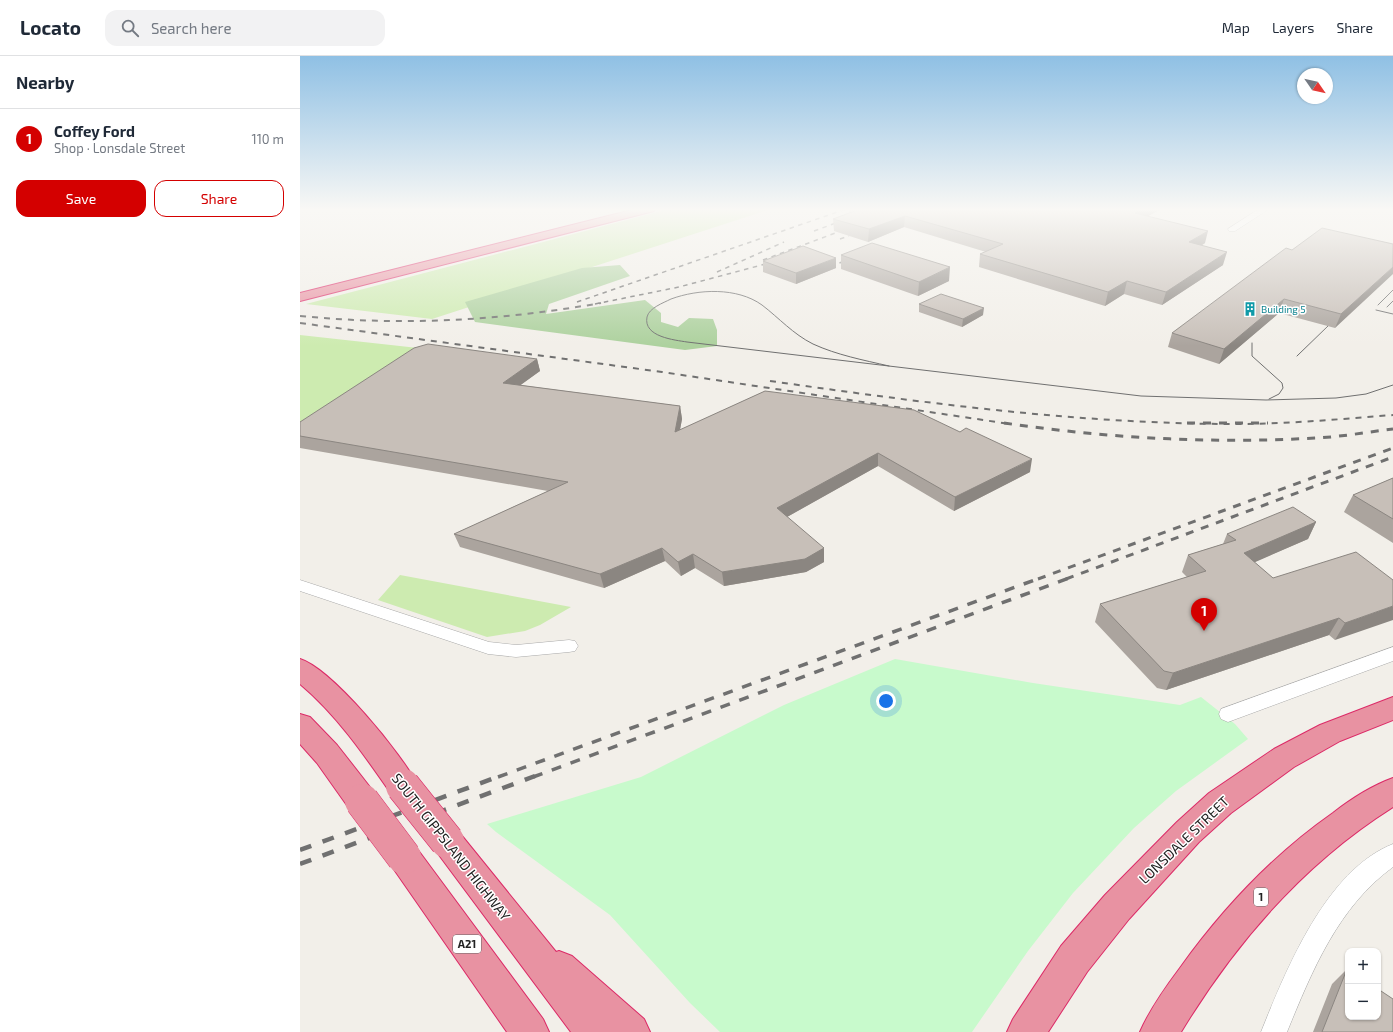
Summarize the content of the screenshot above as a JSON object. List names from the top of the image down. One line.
{"streets":{"highway":["LONSDALE STREET","SOUTH GIPPSLAND HIGHWAY","1","A21"]},"places":{"building":["Building 5"]},"north":"bottom right","page":{"header":"Locato","search":"Search here","nav":["Map","Layers","Share"],"heading":"Nearby","list":[{"mark":"1","name":"Coffey Ford","note":"Shop · Lonsdale Street","value":"110 m"}],"buttons":["Save","Share"],"pins":"1","map_buttons":["+","−"]}}
